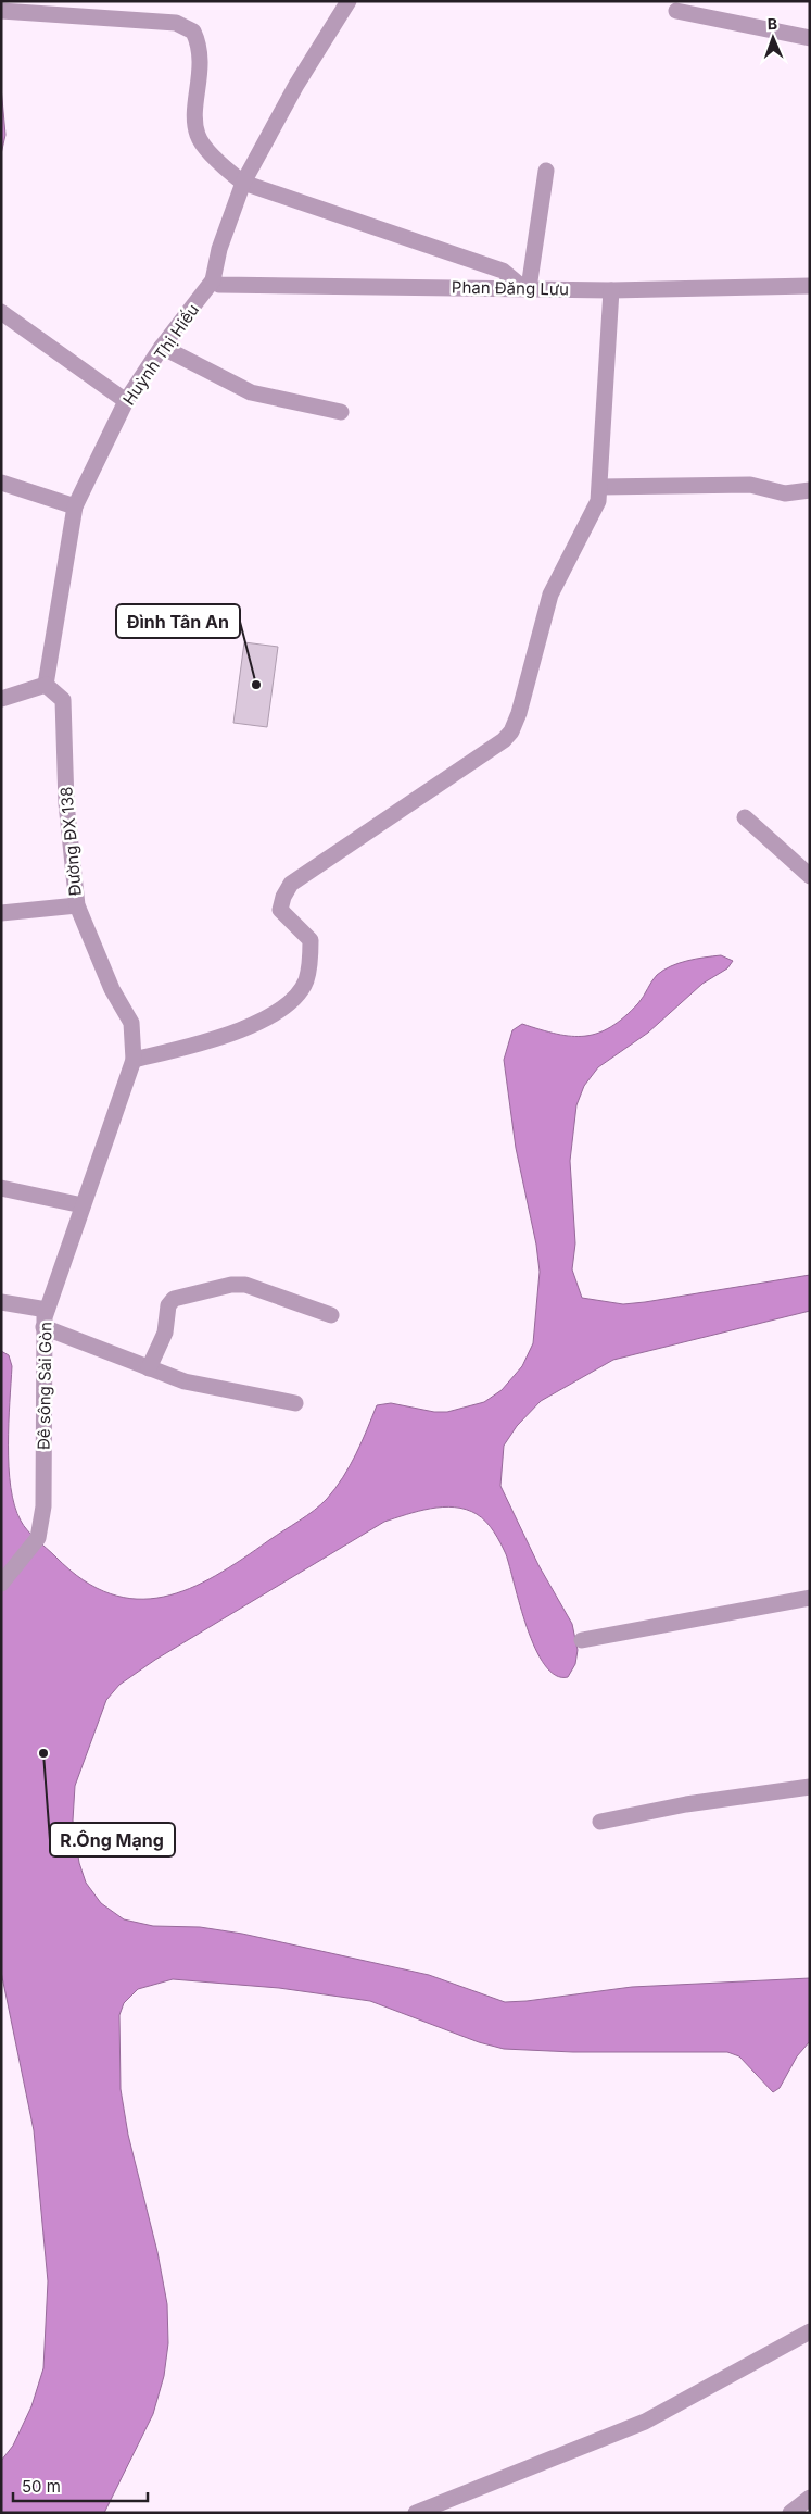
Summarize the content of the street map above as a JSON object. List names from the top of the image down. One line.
{"streets":{"street":["Phan Đăng Lưu","Huỳnh Thị Hiếu","Đường ĐX 138","Đê sông Sài Gòn"]},"crossings":[["Phan Đăng Lưu","Huỳnh Thị Hiếu"],["Huỳnh Thị Hiếu","Đường ĐX 138"],["Đường ĐX 138","Đê sông Sài Gòn"]],"places":["Đình Tân An","R.Ông Mạng"],"scale_bar":"50 m","north":"top"}
